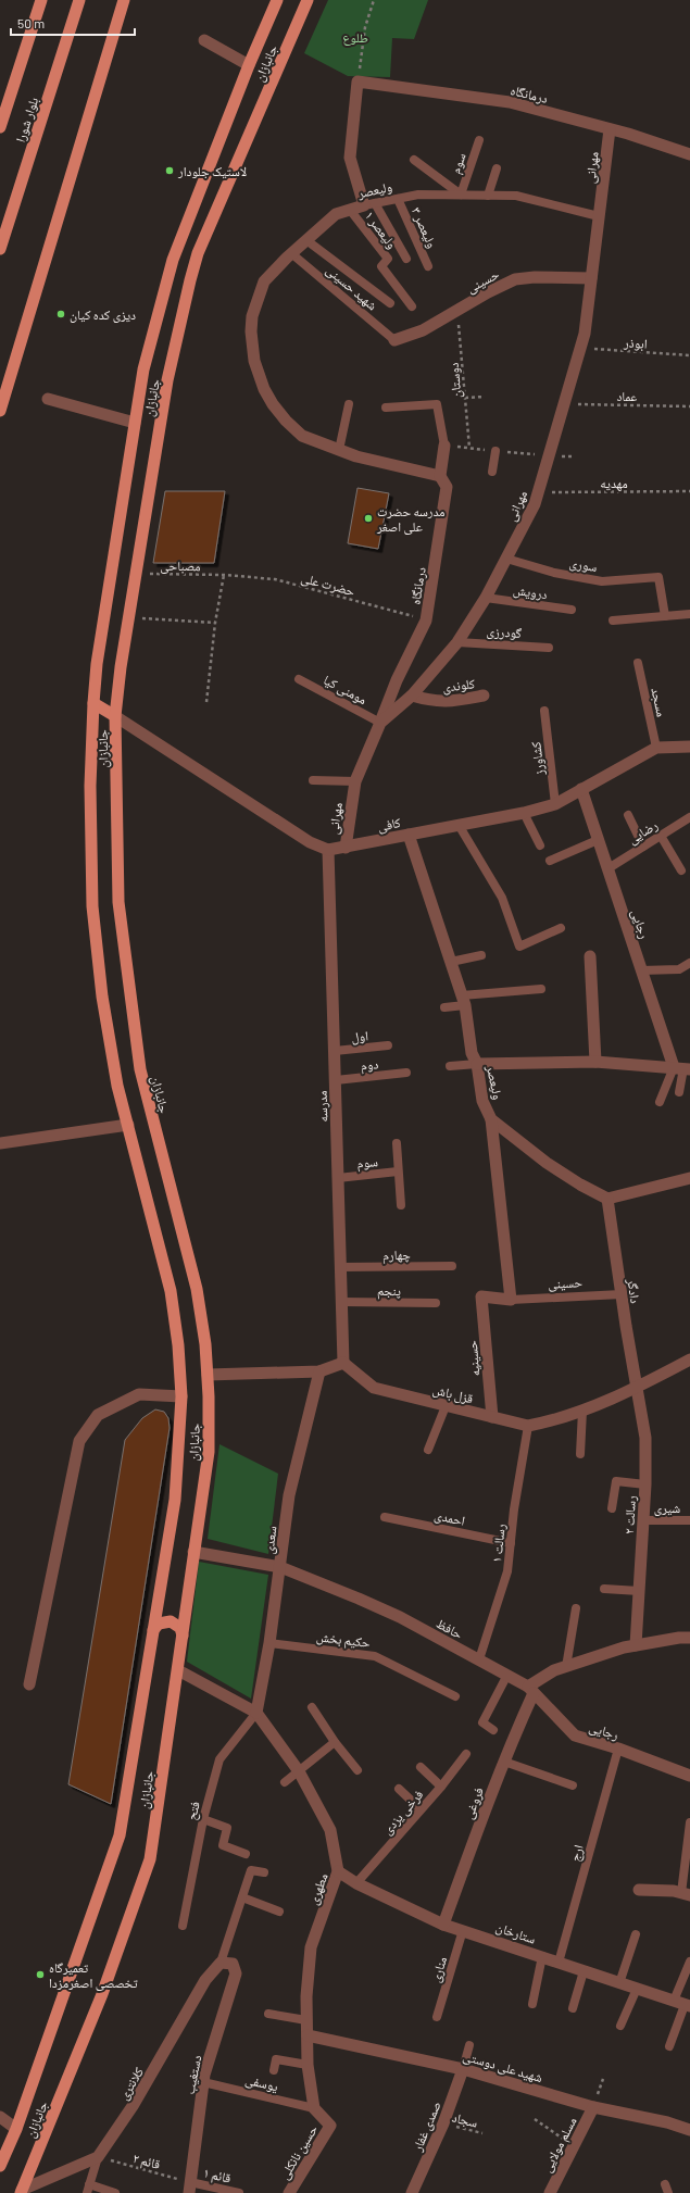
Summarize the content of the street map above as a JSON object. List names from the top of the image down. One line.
{"streets":{"main road":["جانبازان","بلوار شورا"],"street":["درمانگاه","مهرانی","ولیعصر","حسینی","کلوندی","کافی","رجایی","مدرسه","دادگر","حسینیه","قزل باش","رسالت ۲","سعدی","حافظ","فروغی","مطهری","ستارخان","شهید علی دوستی","دستغیب","کلانتری","صمدی غفار","مسلم مولایی","حسین نانکلی"],"lane":["سوم","ولیعصر ۳","ولیعصر ۱","شهید حسینی","سوری","درویش","گودرزی","مومنی کیا","مسجد","کشاورز","رضایی","اول","دوم","چهارم","پنجم","شیری","احمدی","رسالت ۱","حکیم بخش","فتح","فرخی یزدی","ارج","مناری","یوسفی","قائم ۱"],"path":["ابوذر","دوستان","عماد","مهدیه","مصباحی","حضرت علی","سجاد","قائم ۲"]},"crossings":[["جانبازان","مصباحی"],["جانبازان","حافظ"],["جانبازان","مطهری"],["درمانگاه","مهرانی"],["درمانگاه","ولیعصر"],["درمانگاه","حضرت علی"],["درمانگاه","مومنی کیا"],["سوم","ولیعصر"],["سوم","مدرسه"],["مهرانی","ولیعصر"],["مهرانی","حسینی"],["مهرانی","ابوذر"],["مهرانی","عماد"],["مهرانی","مهدیه"],["مهرانی","سوری"],["مهرانی","درویش"],["مهرانی","گودرزی"],["مهرانی","کلوندی"],["مهرانی","مومنی کیا"],["مهرانی","کافی"],["ولیعصر","ولیعصر ۳"],["ولیعصر","ولیعصر ۱"],["ولیعصر","شهید حسینی"],["ولیعصر","کافی"],["ولیعصر","دادگر"],["حسینی","شهید حسینی"],["حسینی","دوستان"],["حسینی","دادگر"],["حسینی","حسینیه"],["مصباحی","حضرت علی"],["مسجد","کافی"],["کشاورز","کافی"],["کافی","رجایی"],["کافی","مدرسه"],["رضایی","رجایی"],["رجایی","حافظ"],["رجایی","فروغی"],["رجایی","ارج"],["اول","مدرسه"],["دوم","مدرسه"],["مدرسه","چهارم"],["مدرسه","پنجم"],["مدرسه","قزل باش"],["دادگر","قزل باش"],["دادگر","رسالت ۲"],["حسینیه","قزل باش"],["قزل باش","رسالت ۲"],["قزل باش","رسالت ۱"],["شیری","رسالت ۲"],["احمدی","رسالت ۱"],["سعدی","حافظ"],["سعدی","حکیم بخش"],["سعدی","فتح"],["سعدی","مطهری"],["رسالت ۱","حافظ"],["حافظ","فروغی"],["فروغی","ستارخان"],["فتح","مطهری"],["فرخی یزدی","ستارخان"],["ارج","ستارخان"],["مطهری","ستارخان"],["مطهری","شهید علی دوستی"],["مطهری","یوسفی"],["مطهری","حسین نانکلی"],["ستارخان","مناری"],["شهید علی دوستی","صمدی غفار"],["شهید علی دوستی","مسلم مولایی"],["دستغیب","یوسفی"],["دستغیب","کلانتری"],["دستغیب","قائم ۲"],["دستغیب","قائم ۱"],["یوسفی","حسین نانکلی"],["کلانتری","قائم ۲"],["سجاد","صمدی غفار"],["قائم ۲","قائم ۱"]],"parks":["طلوع"],"places":["لاستیک جلودار","دیزی کده کیان","مدرسه حضرت علی اصغر","تعمیرگاه تخصصی اصغرمزدا"],"scale_bar":"50 m"}
